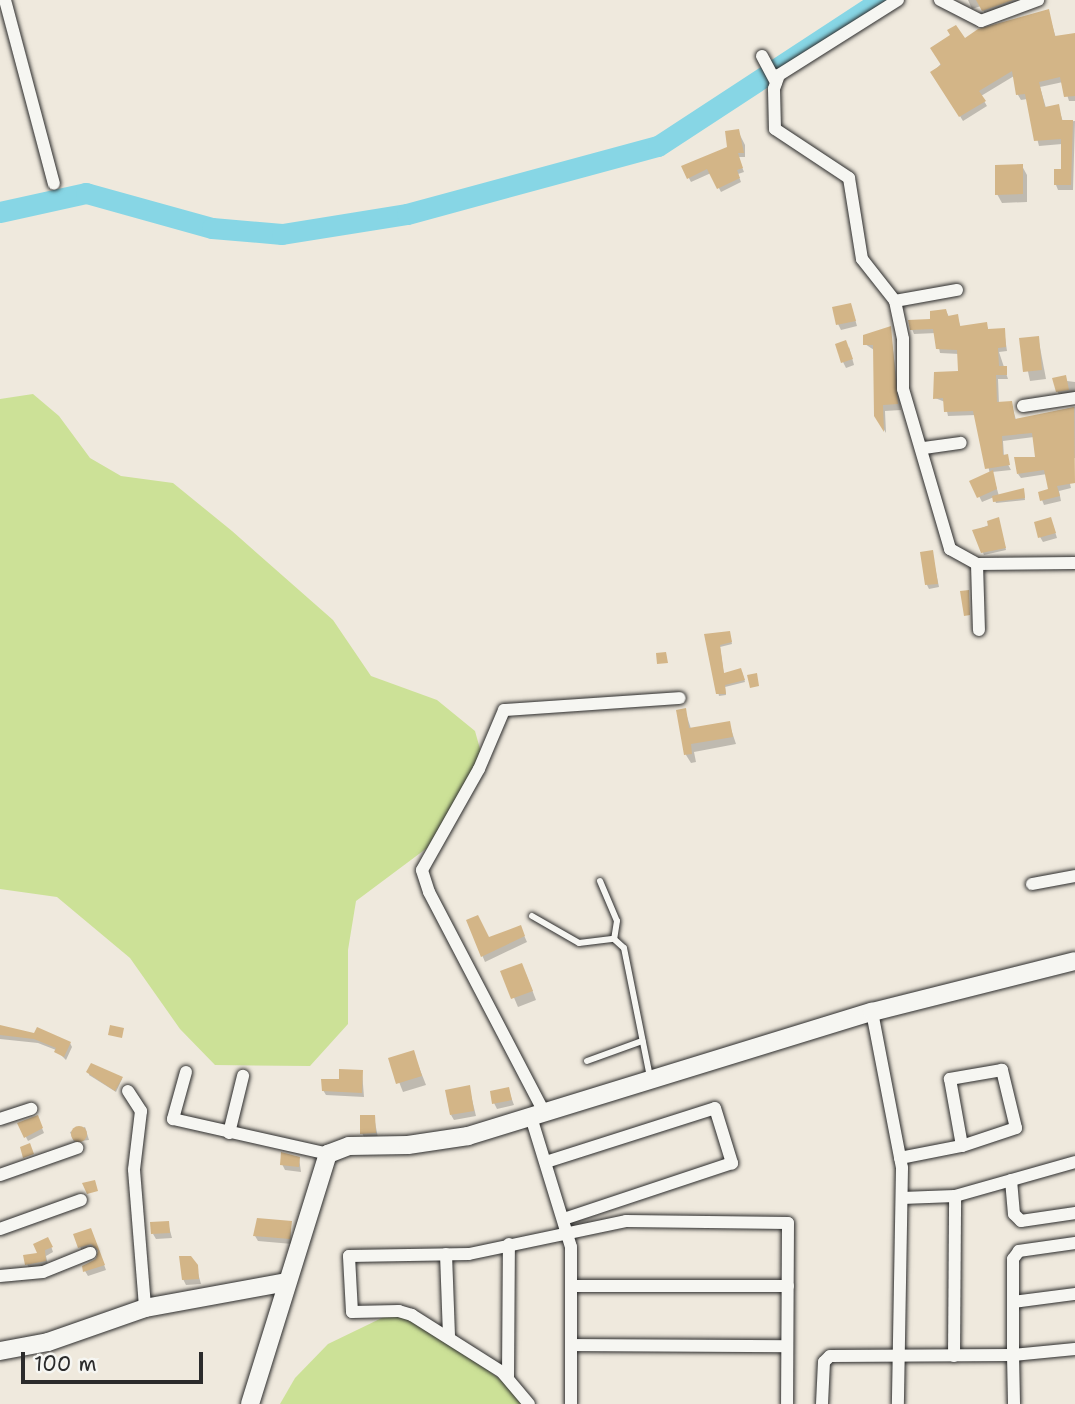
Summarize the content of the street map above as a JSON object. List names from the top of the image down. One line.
{"scale_bar":"100 m"}
